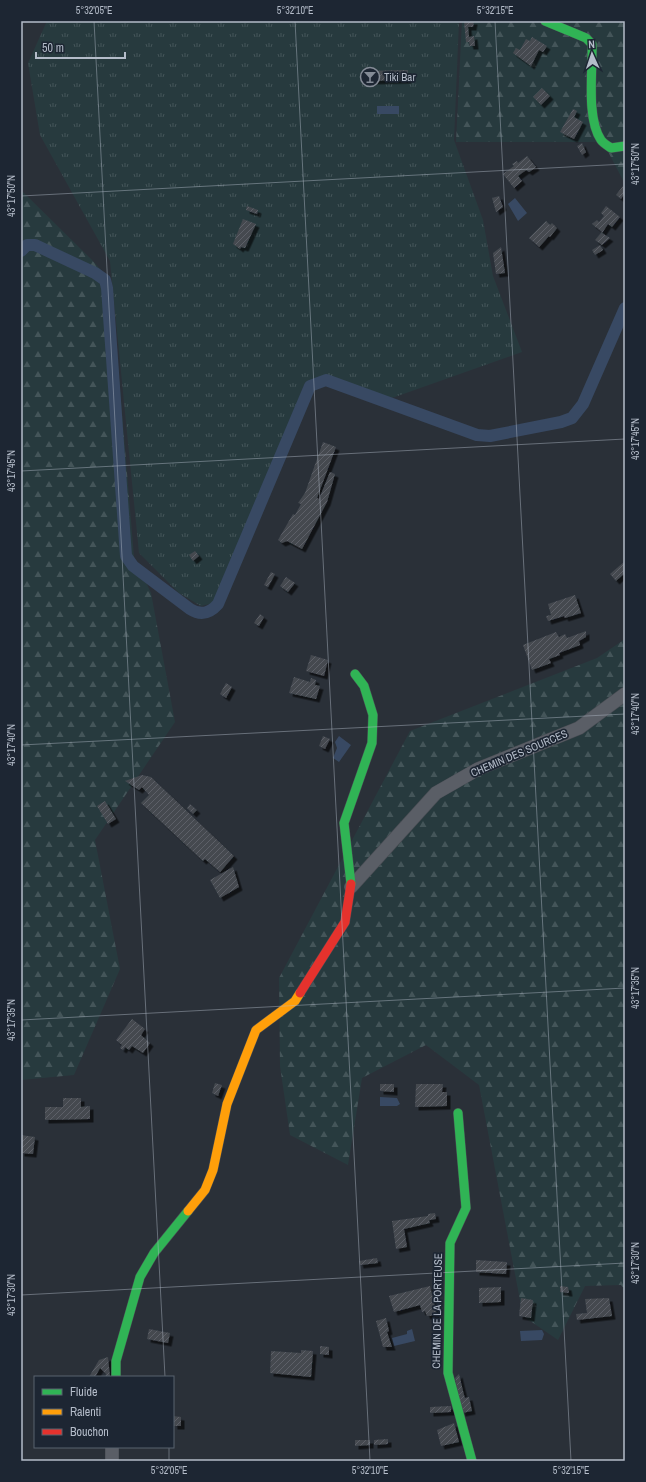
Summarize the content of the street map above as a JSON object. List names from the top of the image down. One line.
{"streets":{"street":["CHEMIN DES SOURCES","CHEMIN DE LA PORTEUSE"]},"places":{"bar":["Tiki Bar"]},"legend":["Fluide","Ralenti","Bouchon"],"scale_bar":"50 m","north":"top","coordinates":["5°32'05\"E","5°32'10\"E","5°32'15\"E","43°17'50\"N","43°17'45\"N","43°17'40\"N","43°17'35\"N","43°17'30\"N"]}
